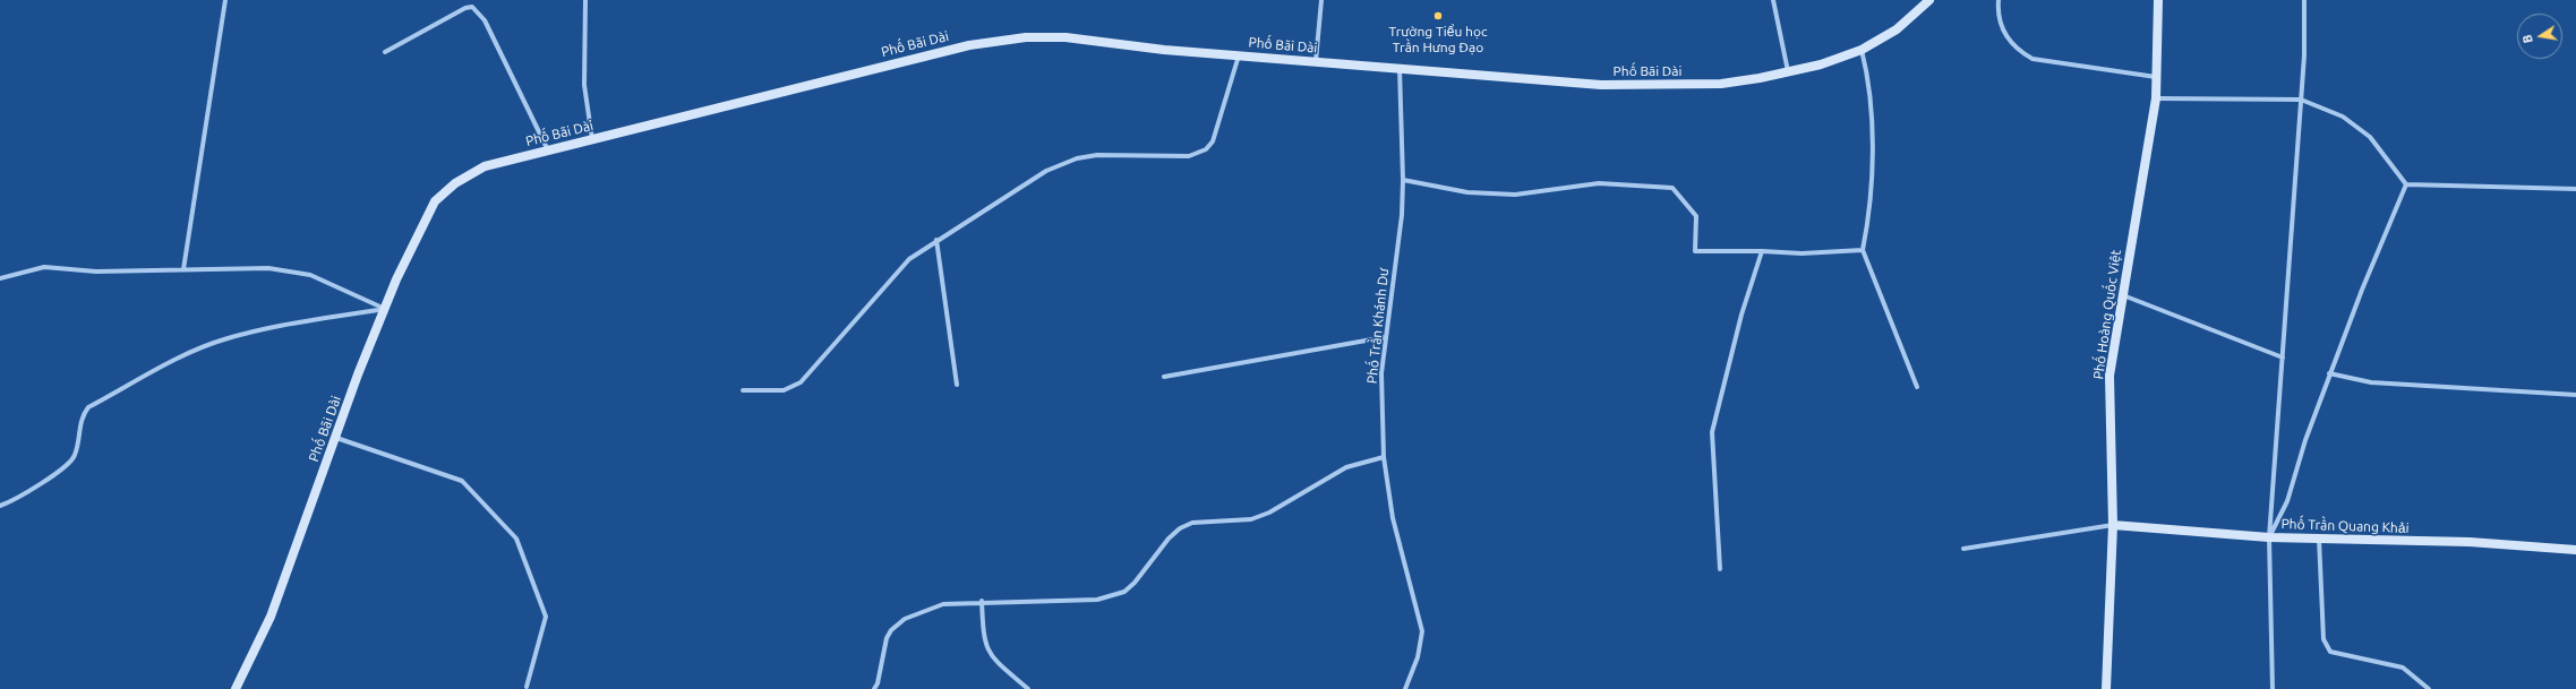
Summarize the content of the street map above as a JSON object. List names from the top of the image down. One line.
{"streets":{"street":["Phố Bãi Dài","Phố Hoàng Quốc Việt","Phố Trần Khánh Dư","Phố Trần Quang Khải"]},"crossings":[["Phố Bãi Dài","Phố Trần Khánh Dư"],["Phố Hoàng Quốc Việt","Phố Trần Quang Khải"]],"places":["Trường Tiểu học Trần Hưng Đạo"],"north":"left"}
